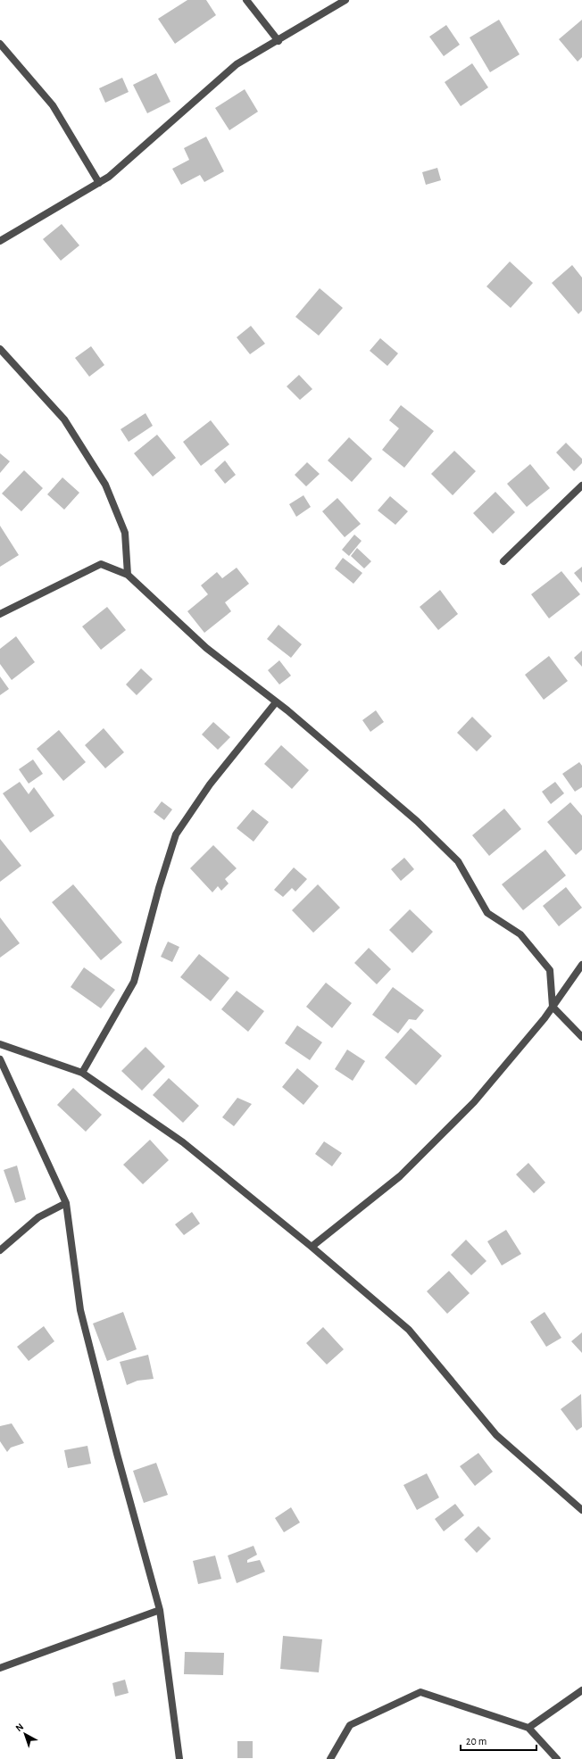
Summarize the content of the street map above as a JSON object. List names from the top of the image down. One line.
{"scale_bar":"20 m","north":"top left"}
